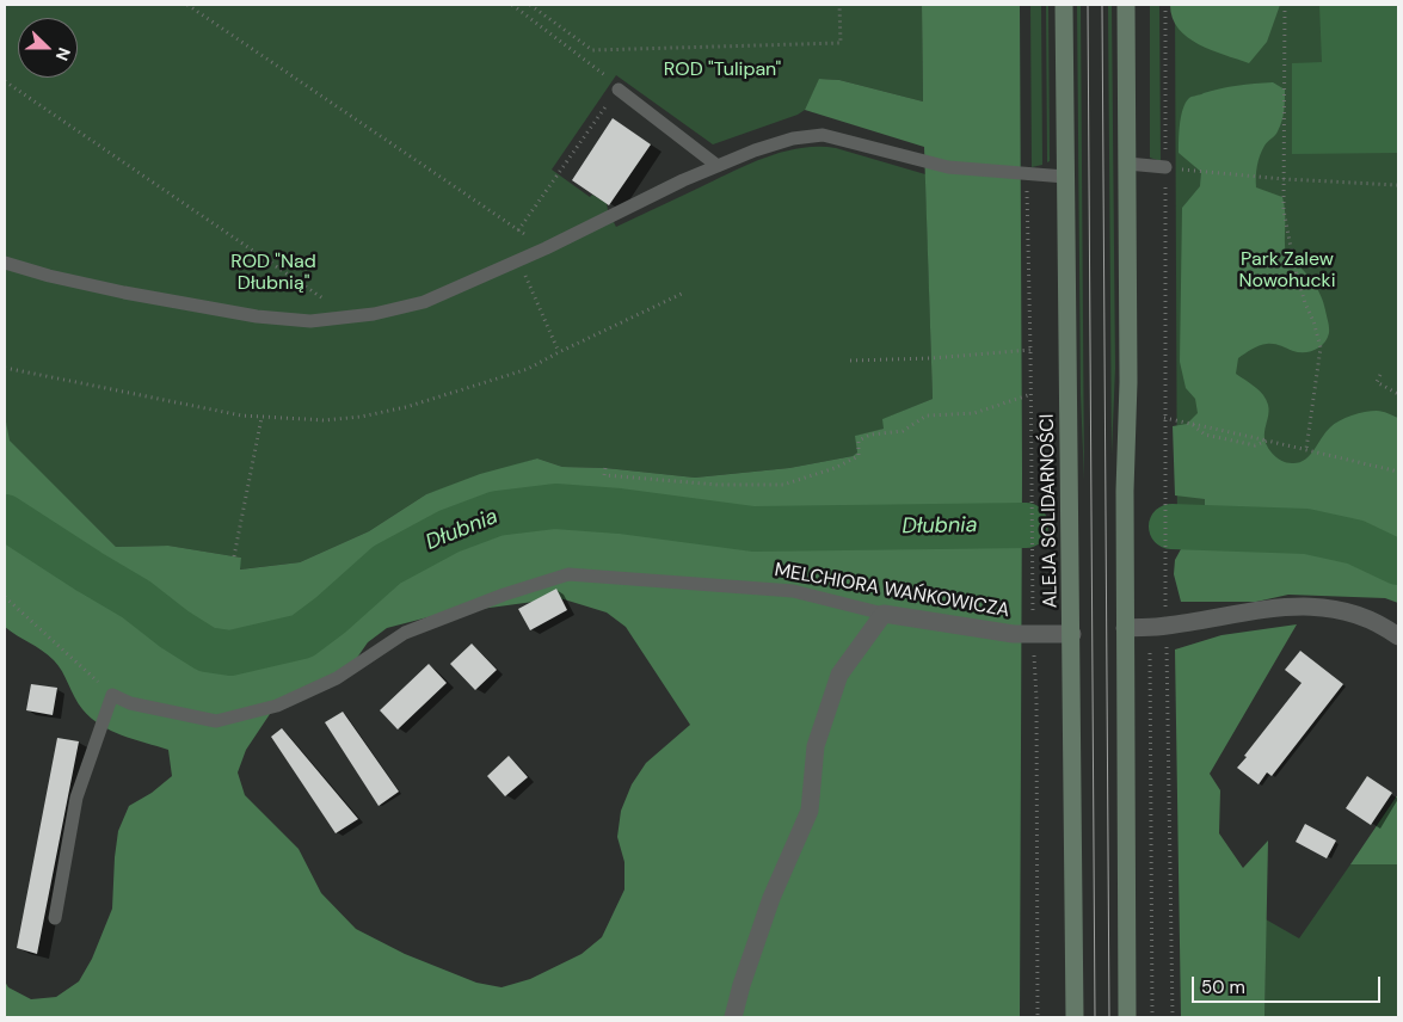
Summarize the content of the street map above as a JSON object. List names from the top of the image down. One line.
{"streets":{"street":["ALEJA SOLIDARNOŚCI","MELCHIORA WAŃKOWICZA"]},"crossings":[["ALEJA SOLIDARNOŚCI","MELCHIORA WAŃKOWICZA"]],"water":["Dłubnia"],"parks":["ROD \"Tulipan\"","Park Zalew Nowohucki","ROD \"Nad Dłubnią\""],"scale_bar":"50 m","north":"right"}
